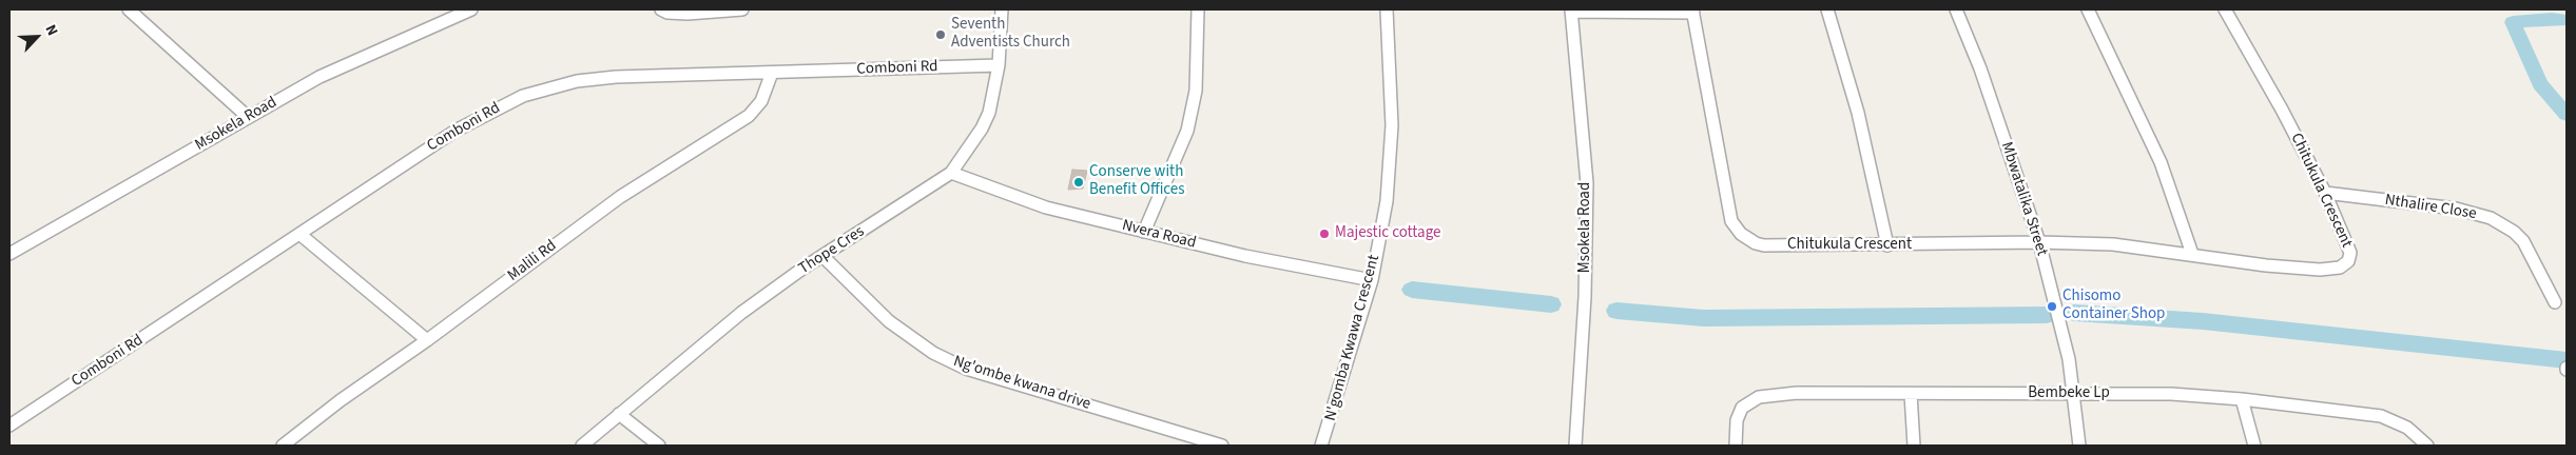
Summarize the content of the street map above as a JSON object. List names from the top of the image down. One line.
{"streets":{"street":["Comboni Rd","Msokela Road","Chitukula Crescent","Mbwatalika Street","Nthalire Close","Nvera Road","Thope Cres","Malili Rd","N'gomba Kwawa Crescent","Ng'ombe kwana drive","Bembeke Lp"]},"crossings":[["Comboni Rd","Thope Cres"],["Comboni Rd","Malili Rd"],["Chitukula Crescent","Mbwatalika Street"],["Chitukula Crescent","Nthalire Close"],["Mbwatalika Street","Bembeke Lp"],["Nvera Road","Thope Cres"],["Nvera Road","N'gomba Kwawa Crescent"],["Thope Cres","Ng'ombe kwana drive"]],"places":["Seventh Adventists Church","Conserve with Benefit Offices","Majestic cottage","Chisomo Container Shop"],"north":"top right"}
